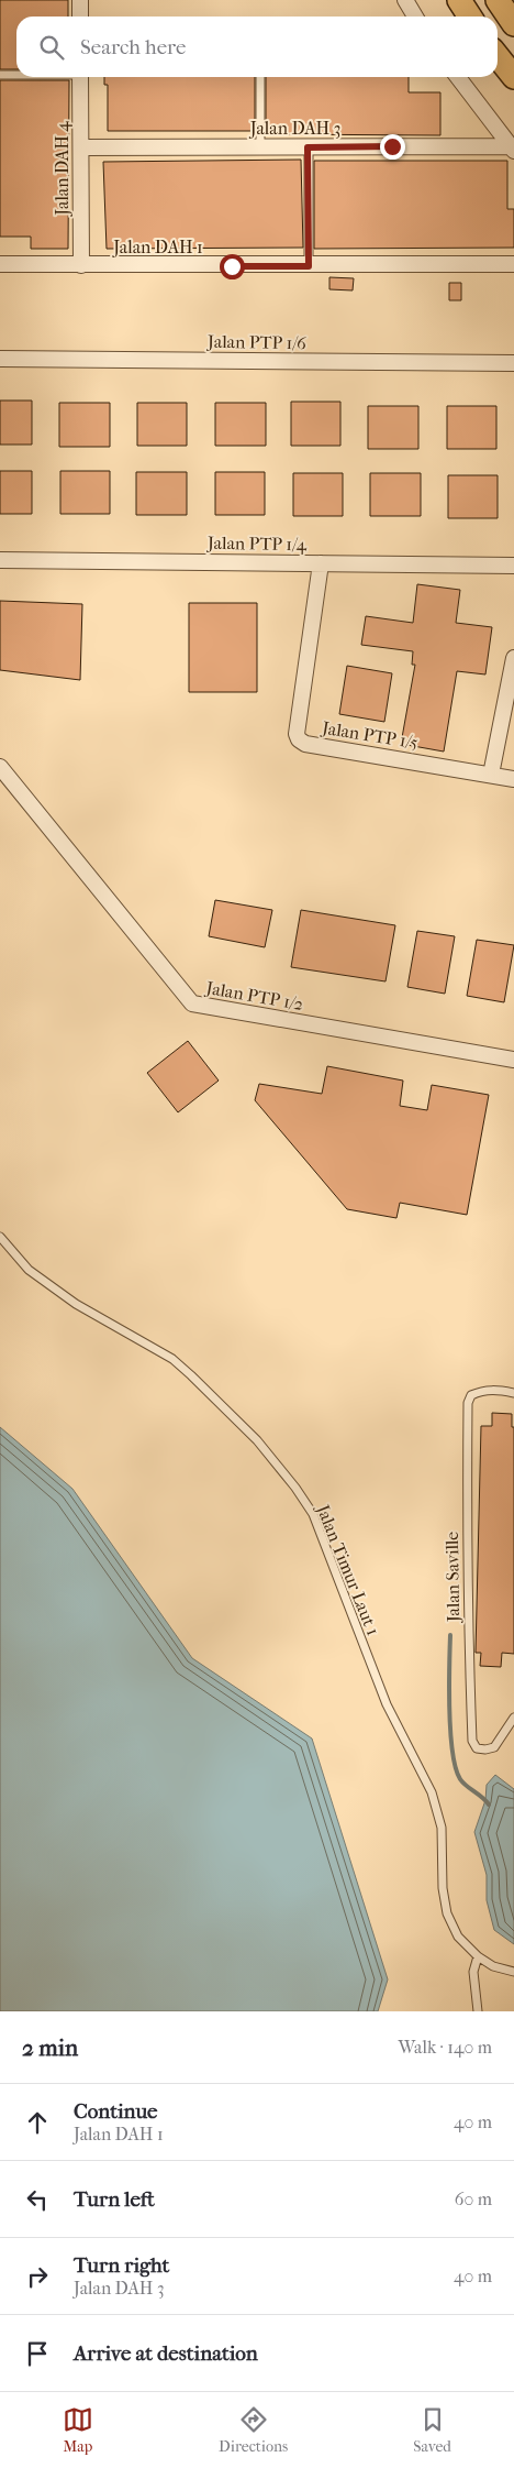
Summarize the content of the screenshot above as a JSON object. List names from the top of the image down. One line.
{"streets":{"street":["Jalan DAH 3","Jalan DAH 4","Jalan DAH 1","Jalan PTP 1/6","Jalan PTP 1/4","Jalan PTP 1/5","Jalan PTP 1/2"],"lane":["Jalan Timur Laut 1","Jalan Saville"]},"crossings":[["Jalan DAH 3","Jalan DAH 4"],["Jalan DAH 4","Jalan DAH 1"],["Jalan PTP 1/4","Jalan PTP 1/5"]],"page":{"search":"Search here","heading":["2 min","Walk · 140 m"],"list":[["Continue","Jalan DAH 1","40 m"],["Turn left","60 m"],["Turn right","Jalan DAH 3","40 m"],"Arrive at destination"],"nav":["Map","Directions","Saved"]}}
